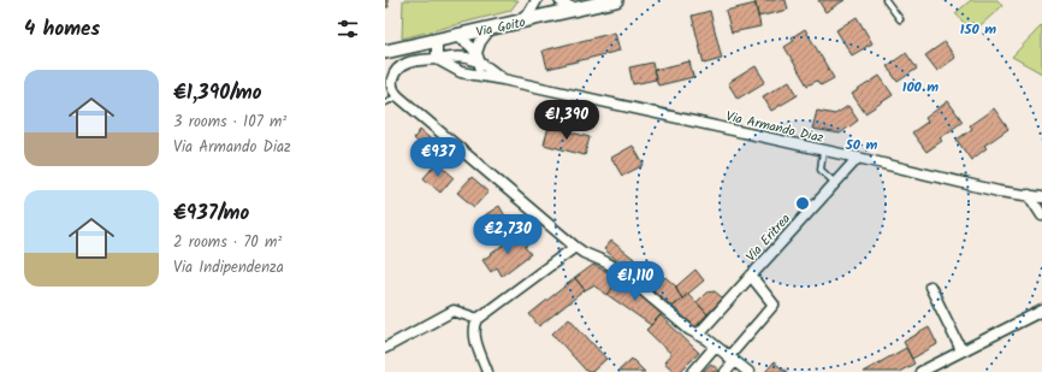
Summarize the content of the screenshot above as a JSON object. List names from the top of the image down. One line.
{"streets":{"street":["Via Goito","Via Armando Diaz","Via Eritrea"]},"crossings":[["Via Goito","Via Armando Diaz"],["Via Armando Diaz","Via Eritrea"]],"page":{"heading":"4 homes","list":[{"name":"€1,390/mo","note":"3 rooms · 107 m² · Via Armando Diaz"},{"name":"€937/mo","note":"2 rooms · 70 m² · Via Indipendenza"}],"price":["€1,390","€937","€2,730","€1,110"]},"rings":["150 m","100 m","50 m"]}
